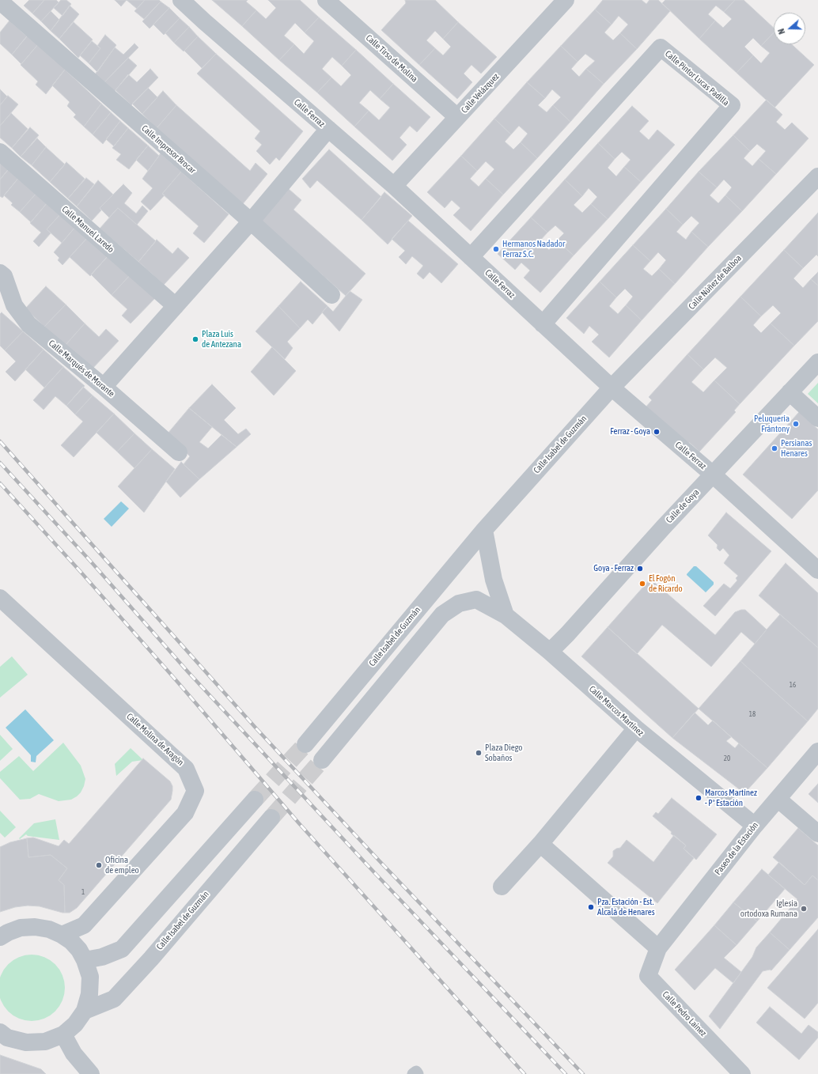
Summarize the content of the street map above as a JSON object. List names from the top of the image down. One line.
{"streets":{"street":["Calle Tirso de Molina","Calle Pintor Lucas Padilla","Calle Velázquez","Calle Ferraz","Calle Impresor Brocar","Calle Manuel Laredo","Calle Núñez de Balboa","Calle Marqués de Morante","Calle Isabel de Guzmán","Calle de Goya","Calle Marcos Martínez","Calle Molina de Aragón","Paseo de la Estación","Calle Pedro Lainez"]},"crossings":[["Calle Tirso de Molina","Calle Velázquez"],["Calle Pintor Lucas Padilla","Calle Ferraz"],["Calle Velázquez","Calle Ferraz"],["Calle Ferraz","Calle Núñez de Balboa"],["Calle Ferraz","Calle Isabel de Guzmán"],["Calle Ferraz","Calle de Goya"],["Calle Núñez de Balboa","Calle Isabel de Guzmán"],["Calle de Goya","Calle Marcos Martínez"],["Calle Marcos Martínez","Paseo de la Estación"],["Paseo de la Estación","Calle Pedro Lainez"]],"places":["Hermanos Nadador Ferraz S.C.","Plaza Luis de Antezana","Peluquería Frántony","Ferraz - Goya","Persianas Henares","Goya - Ferraz","El Fogón de Ricardo","Plaza Diego Sobaños","Marcos Martínez - Pº Estación","Oficina de empleo","Pza. Estación - Est. Alcalá de Henares","Iglesia ortodoxa Rumana"],"house_numbers":["16","18","20","1"],"north":"left"}
